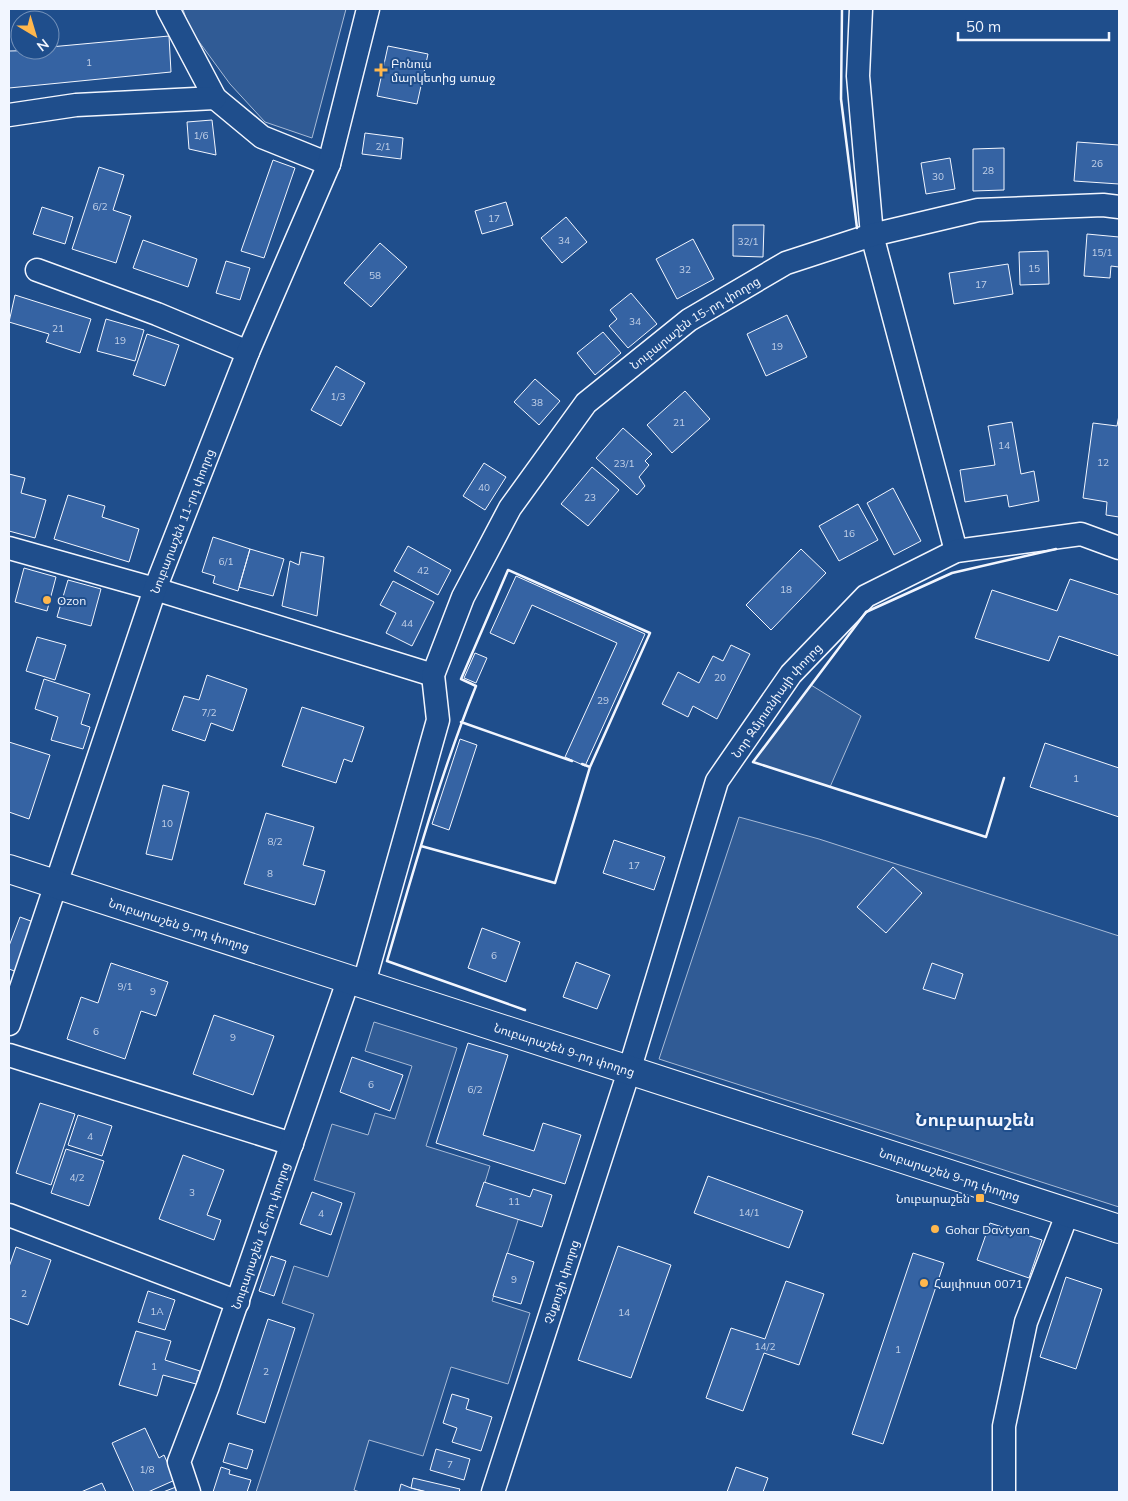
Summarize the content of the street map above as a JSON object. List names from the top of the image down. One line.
{"streets":{"main road":["Նուբարաշեն 9-րդ փողոց"],"street":["Նուբարաշեն 15-րդ փողոց","Նուբարաշեն 11-րդ փողոց","Նոր Զմյուռնիայի փողոց","Նուբարաշեն 16-րդ փողոց","Չնքուշի փողոց"]},"crossings":[["Նուբարաշեն 15-րդ փողոց","Նուբարաշեն 16-րդ փողոց"],["Նուբարաշեն 11-րդ փողոց","Նուբարաշեն 9-րդ փողոց"],["Նոր Զմյուռնիայի փողոց","Նուբարաշեն 9-րդ փողոց"],["Նոր Զմյուռնիայի փողոց","Չնքուշի փողոց"],["Նուբարաշեն 9-րդ փողոց","Նուբարաշեն 16-րդ փողոց"],["Նուբարաշեն 9-րդ փողոց","Չնքուշի փողոց"]],"districts":["Նուբարաշեն"],"places":{"health":["Բոնուս մարկետից առաջ"],"other":["Ozon","Gohar Davtyan","Հայփոստ 0071"],"transit":["Նուբարաշեն"]},"house_numbers":["1","1/6","2/1","26","28","30","6/2","17","34","32/1","15/1","15","32","58","17","34","21","19","19","1/3","38","21","14","12","23/1","40","23","16","6/1","42","18","44","20","29","7/2","1","10","8/2","17","8","6","9/1","9","6","9","6","6/2","4","4/2","3","11","14/1","4","9","2","1A","14","14/2","1","1","2","7","1/8"],"scale_bar":"50 m","north":"bottom right"}
